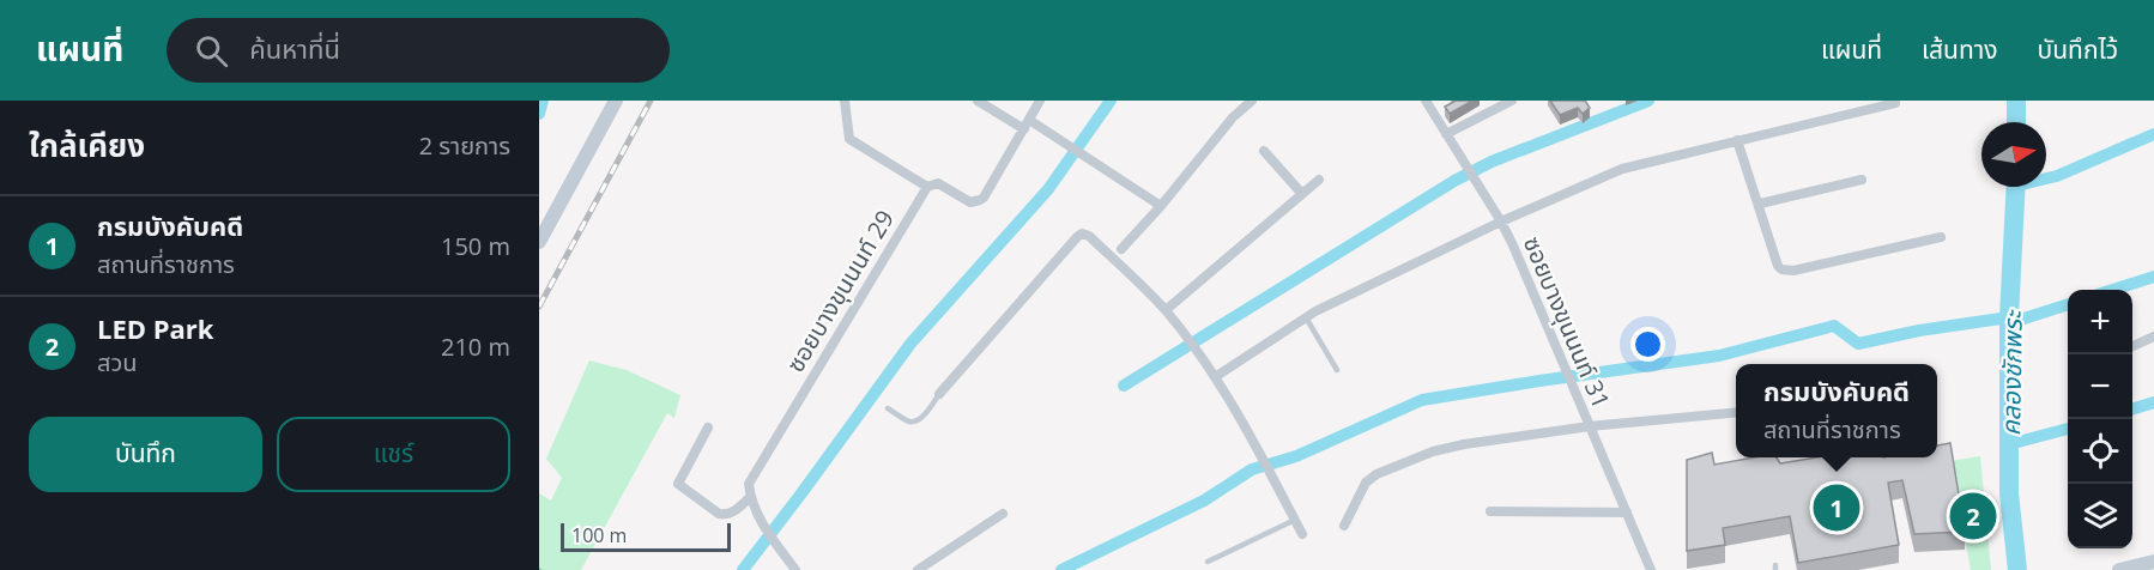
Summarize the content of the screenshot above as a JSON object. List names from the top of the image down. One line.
{"streets":{"street":["ซอยบางขุนนนท์ 29","ซอยบางขุนนนท์ 31"]},"water":["คลองชักพระ"],"scale_bar":"100 m","north":"right","page":{"header":"แผนที่","search":"ค้นหาที่นี่","nav":["แผนที่","เส้นทาง","บันทึกไว้"],"heading":["ใกล้เคียง","2 รายการ"],"list":[{"mark":"1","name":"กรมบังคับคดี","note":"สถานที่ราชการ","value":"150 m"},{"mark":"2","name":"LED Park","note":"สวน","value":"210 m"}],"map_buttons":["+","−"],"popup":["กรมบังคับคดี","สถานที่ราชการ"],"buttons":["บันทึก","แชร์"],"pins":["1","2"],"scale":"100 m"}}
